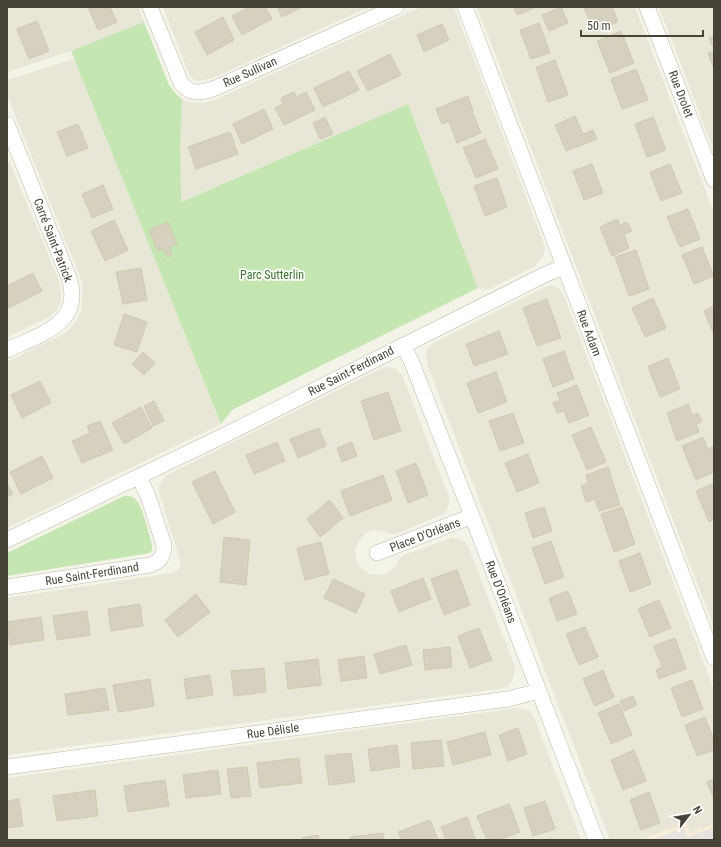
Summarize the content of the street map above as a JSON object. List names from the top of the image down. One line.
{"streets":{"street":["Rue Sullivan","Rue Drolet","Carré Saint-Patrick","Rue Adam","Rue Saint-Ferdinand","Place D'Orléans","Rue D'Orléans","Rue Délisle"]},"crossings":[["Rue Adam","Rue Saint-Ferdinand"],["Rue Saint-Ferdinand","Rue D'Orléans"],["Place D'Orléans","Rue D'Orléans"],["Rue D'Orléans","Rue Délisle"]],"parks":["Parc Sutterlin"],"scale_bar":"50 m","north":"top right"}
